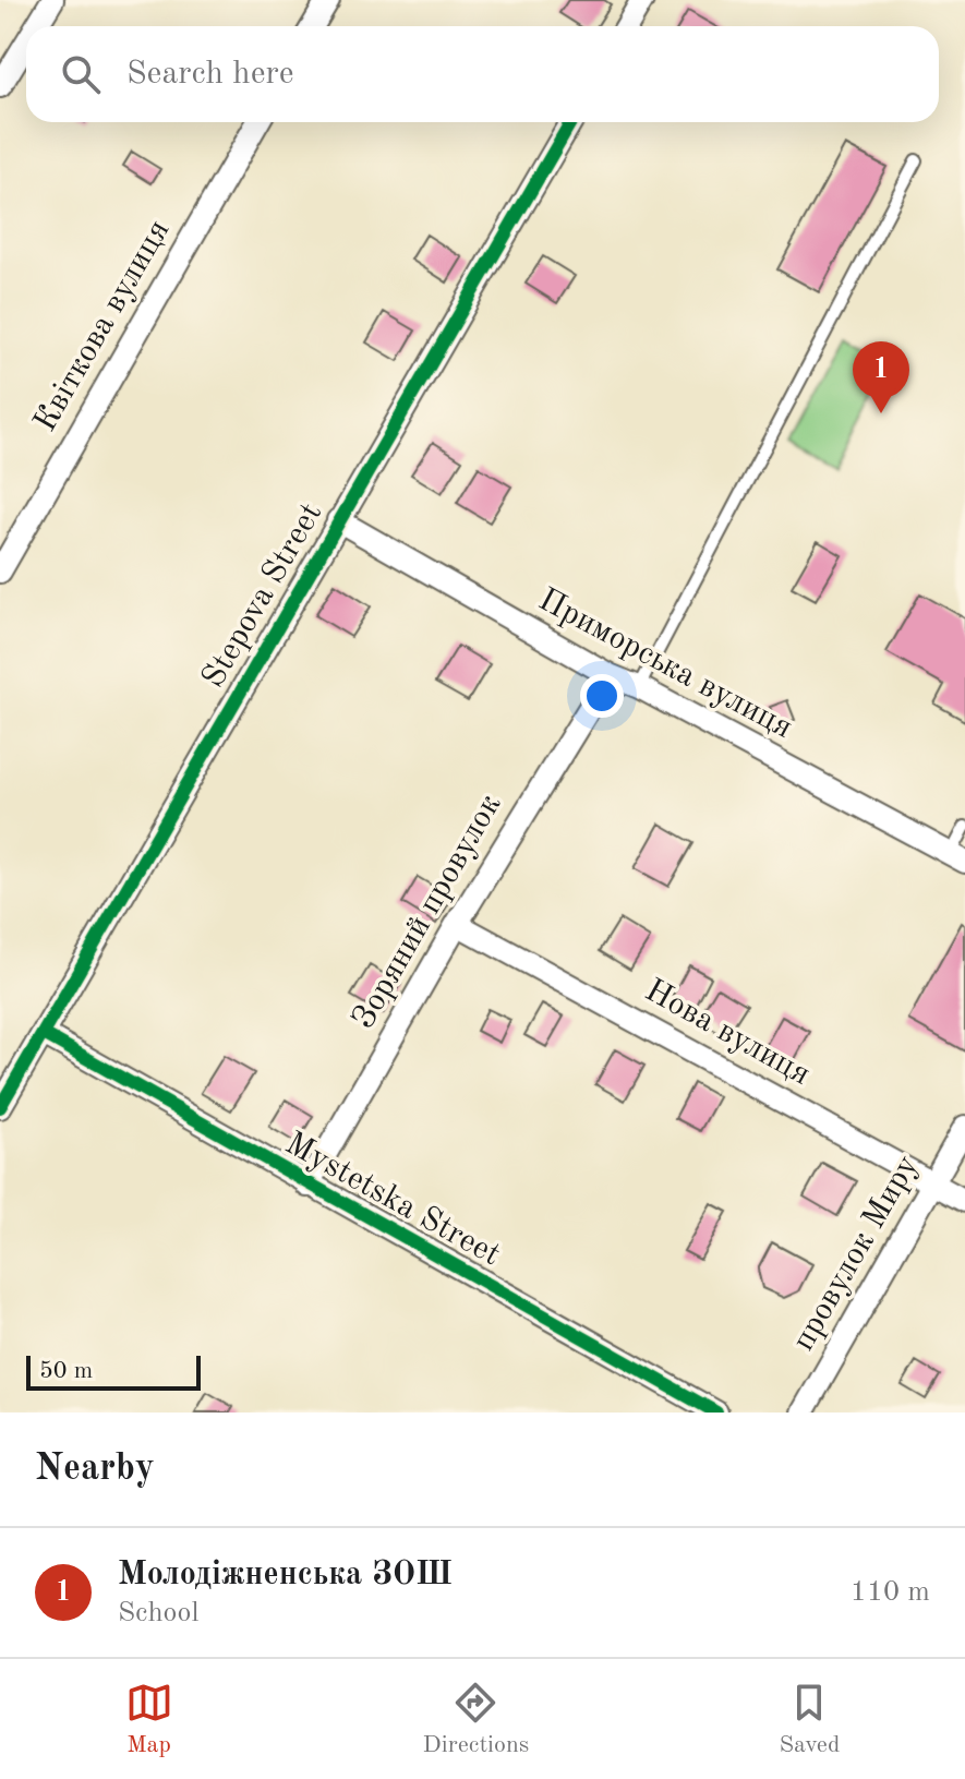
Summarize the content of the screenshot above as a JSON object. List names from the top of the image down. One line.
{"streets":{"street":["Квіткова вулиця","Stepova Street","Приморська вулиця","Зоряний провулок","Нова вулиця","Mystetska Street","провулок Миру"]},"crossings":[["Stepova Street","Приморська вулиця"],["Stepova Street","Mystetska Street"],["Приморська вулиця","Зоряний провулок"],["Зоряний провулок","Нова вулиця"],["Зоряний провулок","Mystetska Street"],["Нова вулиця","провулок Миру"]],"scale_bar":"50 m","page":{"search":"Search here","pins":"1","scale":"50 m","heading":"Nearby","list":[{"mark":"1","name":"Молодіжненська ЗОШ","note":"School","value":"110 m"}],"nav":["Map","Directions","Saved"]}}
